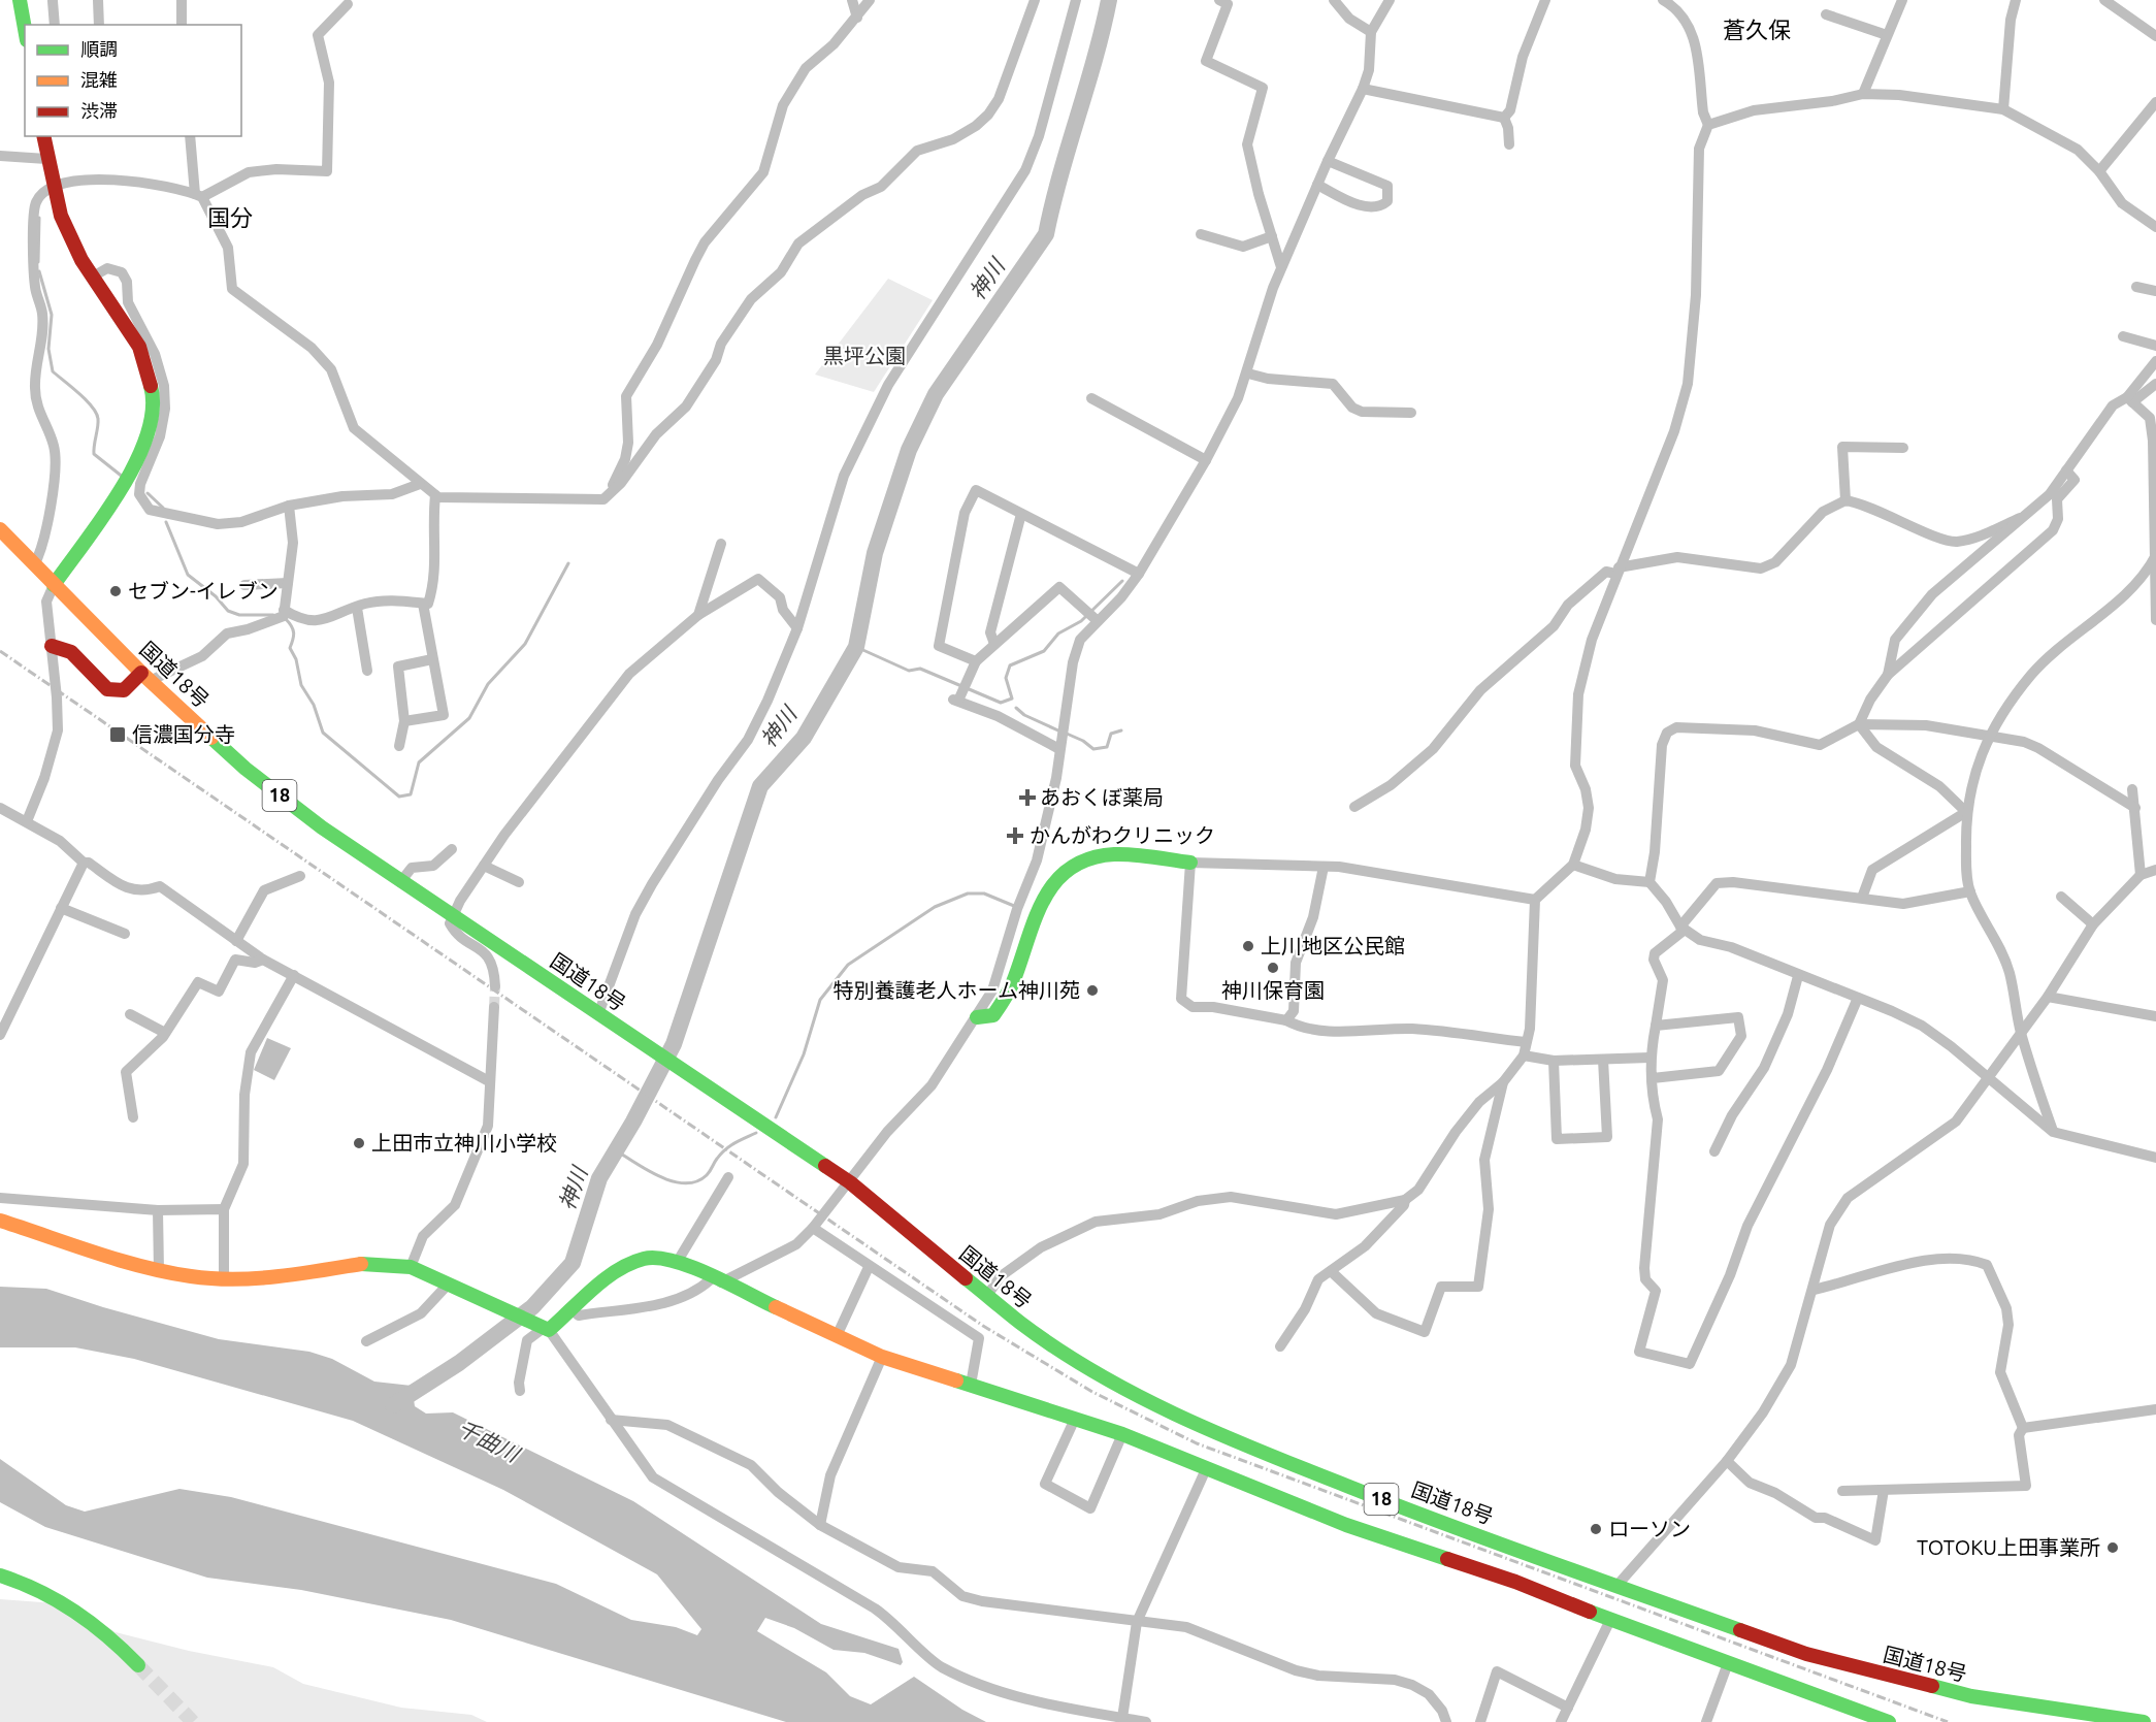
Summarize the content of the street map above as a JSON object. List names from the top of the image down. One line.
{"streets":{"main road":["国道18号","18"]},"districts":["蒼久保","国分"],"water":["神川","千曲川"],"parks":["黒坪公園"],"places":{"other":["セブン-イレブン","上川地区公民館","神川保育園","特別養護老人ホーム神川苑","上田市立神川小学校","ローソン","TOTOKU上田事業所"],"transit":["信濃国分寺"],"health":["あおくぼ薬局","かんがわクリニック"]},"legend":["順調","混雑","渋滞"]}
